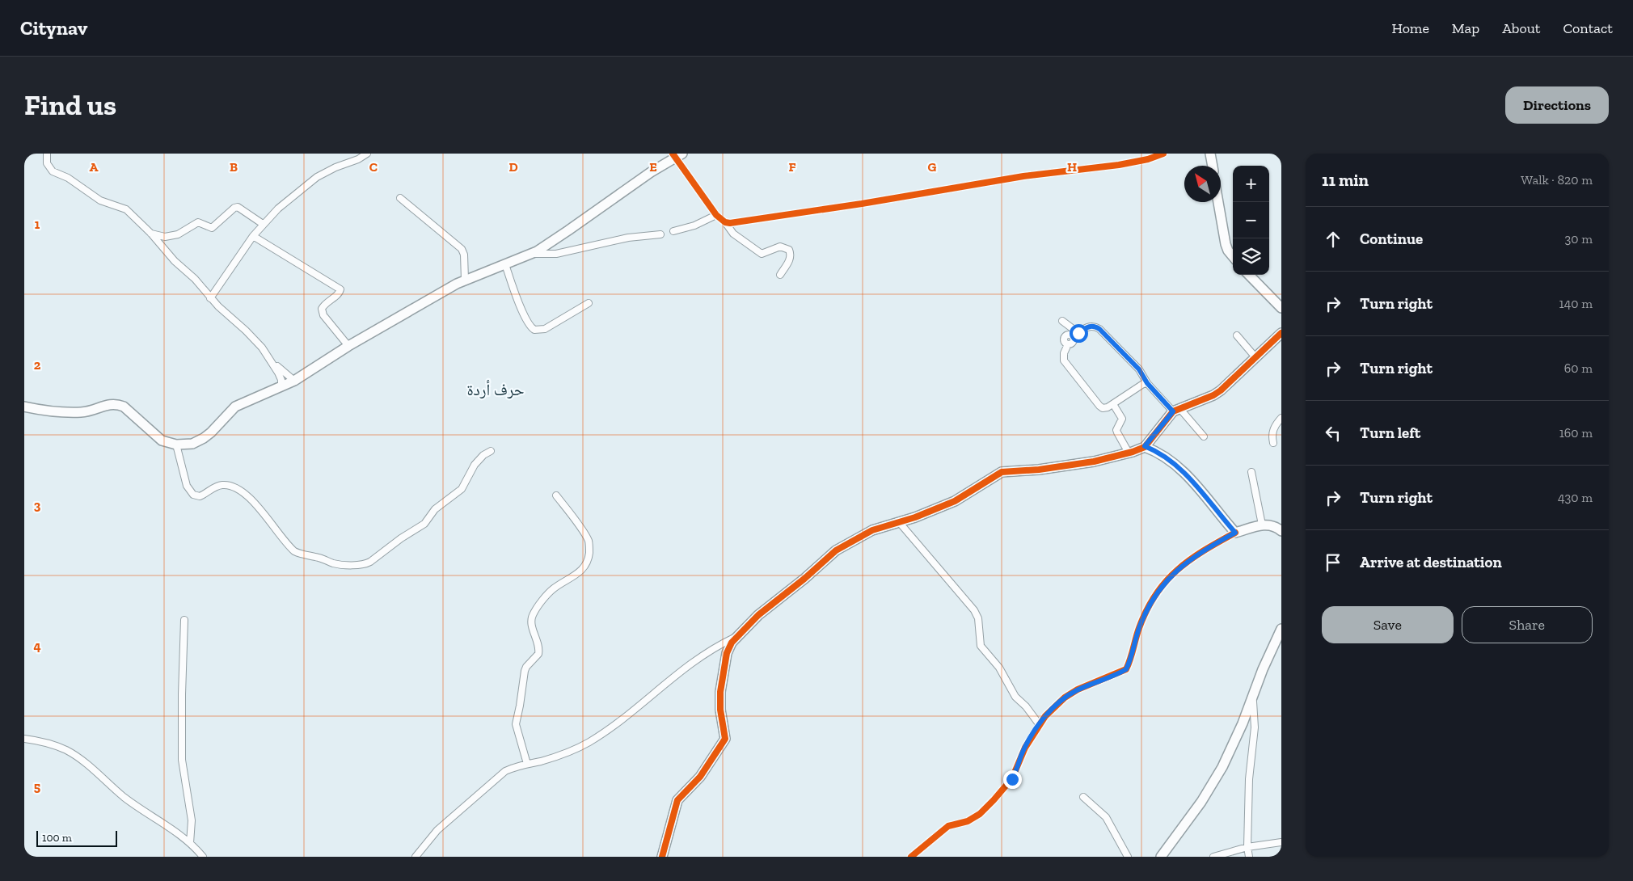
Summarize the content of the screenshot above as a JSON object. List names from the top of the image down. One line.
{"districts":["حرف أردة"],"scale_bar":"100 m","north":"top left","page":{"header":"Citynav","nav":["Home","Map","About","Contact"],"buttons":["Directions",["Save","Share"]],"title":"Find us","heading":["11 min","Walk · 820 m"],"map_buttons":["+","−"],"list":[["Continue","30 m"],["Turn right","140 m"],["Turn right","60 m"],["Turn left","160 m"],["Turn right","430 m"],"Arrive at destination"],"scale":"100 m"},"grid":{"columns":["A","B","C","D","E","F","G","H"],"rows":["1","2","3","4","5"]}}
